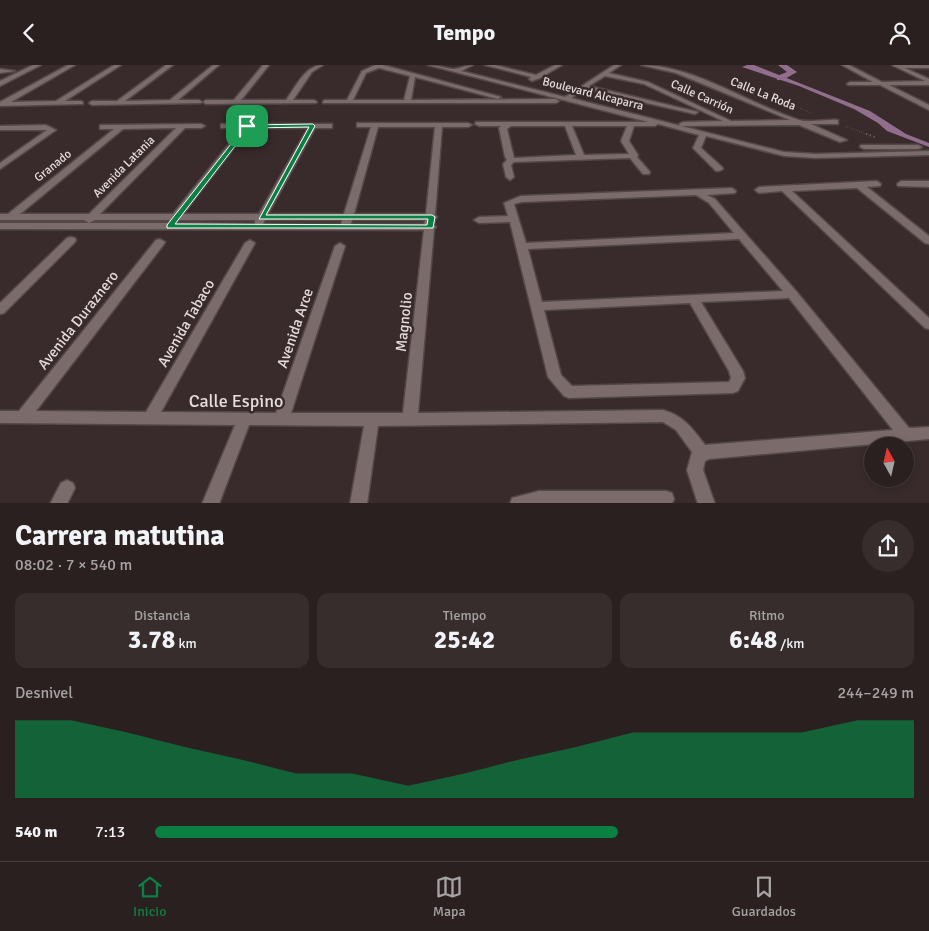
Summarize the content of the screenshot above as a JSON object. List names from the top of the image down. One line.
{"streets":{"street":["Boulevard Alcaparra","Calle La Roda","Calle Carrión","Granado","Avenida Latania","Avenida Duraznero","Magnolio","Avenida Tabaco","Avenida Arce","Calle Espino"]},"crossings":[["Avenida Duraznero","Calle Espino"],["Magnolio","Calle Espino"],["Avenida Tabaco","Calle Espino"],["Avenida Arce","Calle Espino"]],"north":"top","page":{"header":"Tempo","heading":["Carrera matutina","08:02 · 7 × 540 m"],"stats":[["Distancia","3.78 km"],["Tiempo","25:42"],["Ritmo","6:48 /km"]],"chart":["Desnivel","244–249 m"],"list":[{"name":"540 m","note":"7:13"}],"tabs":["Inicio","Mapa","Guardados"]}}
